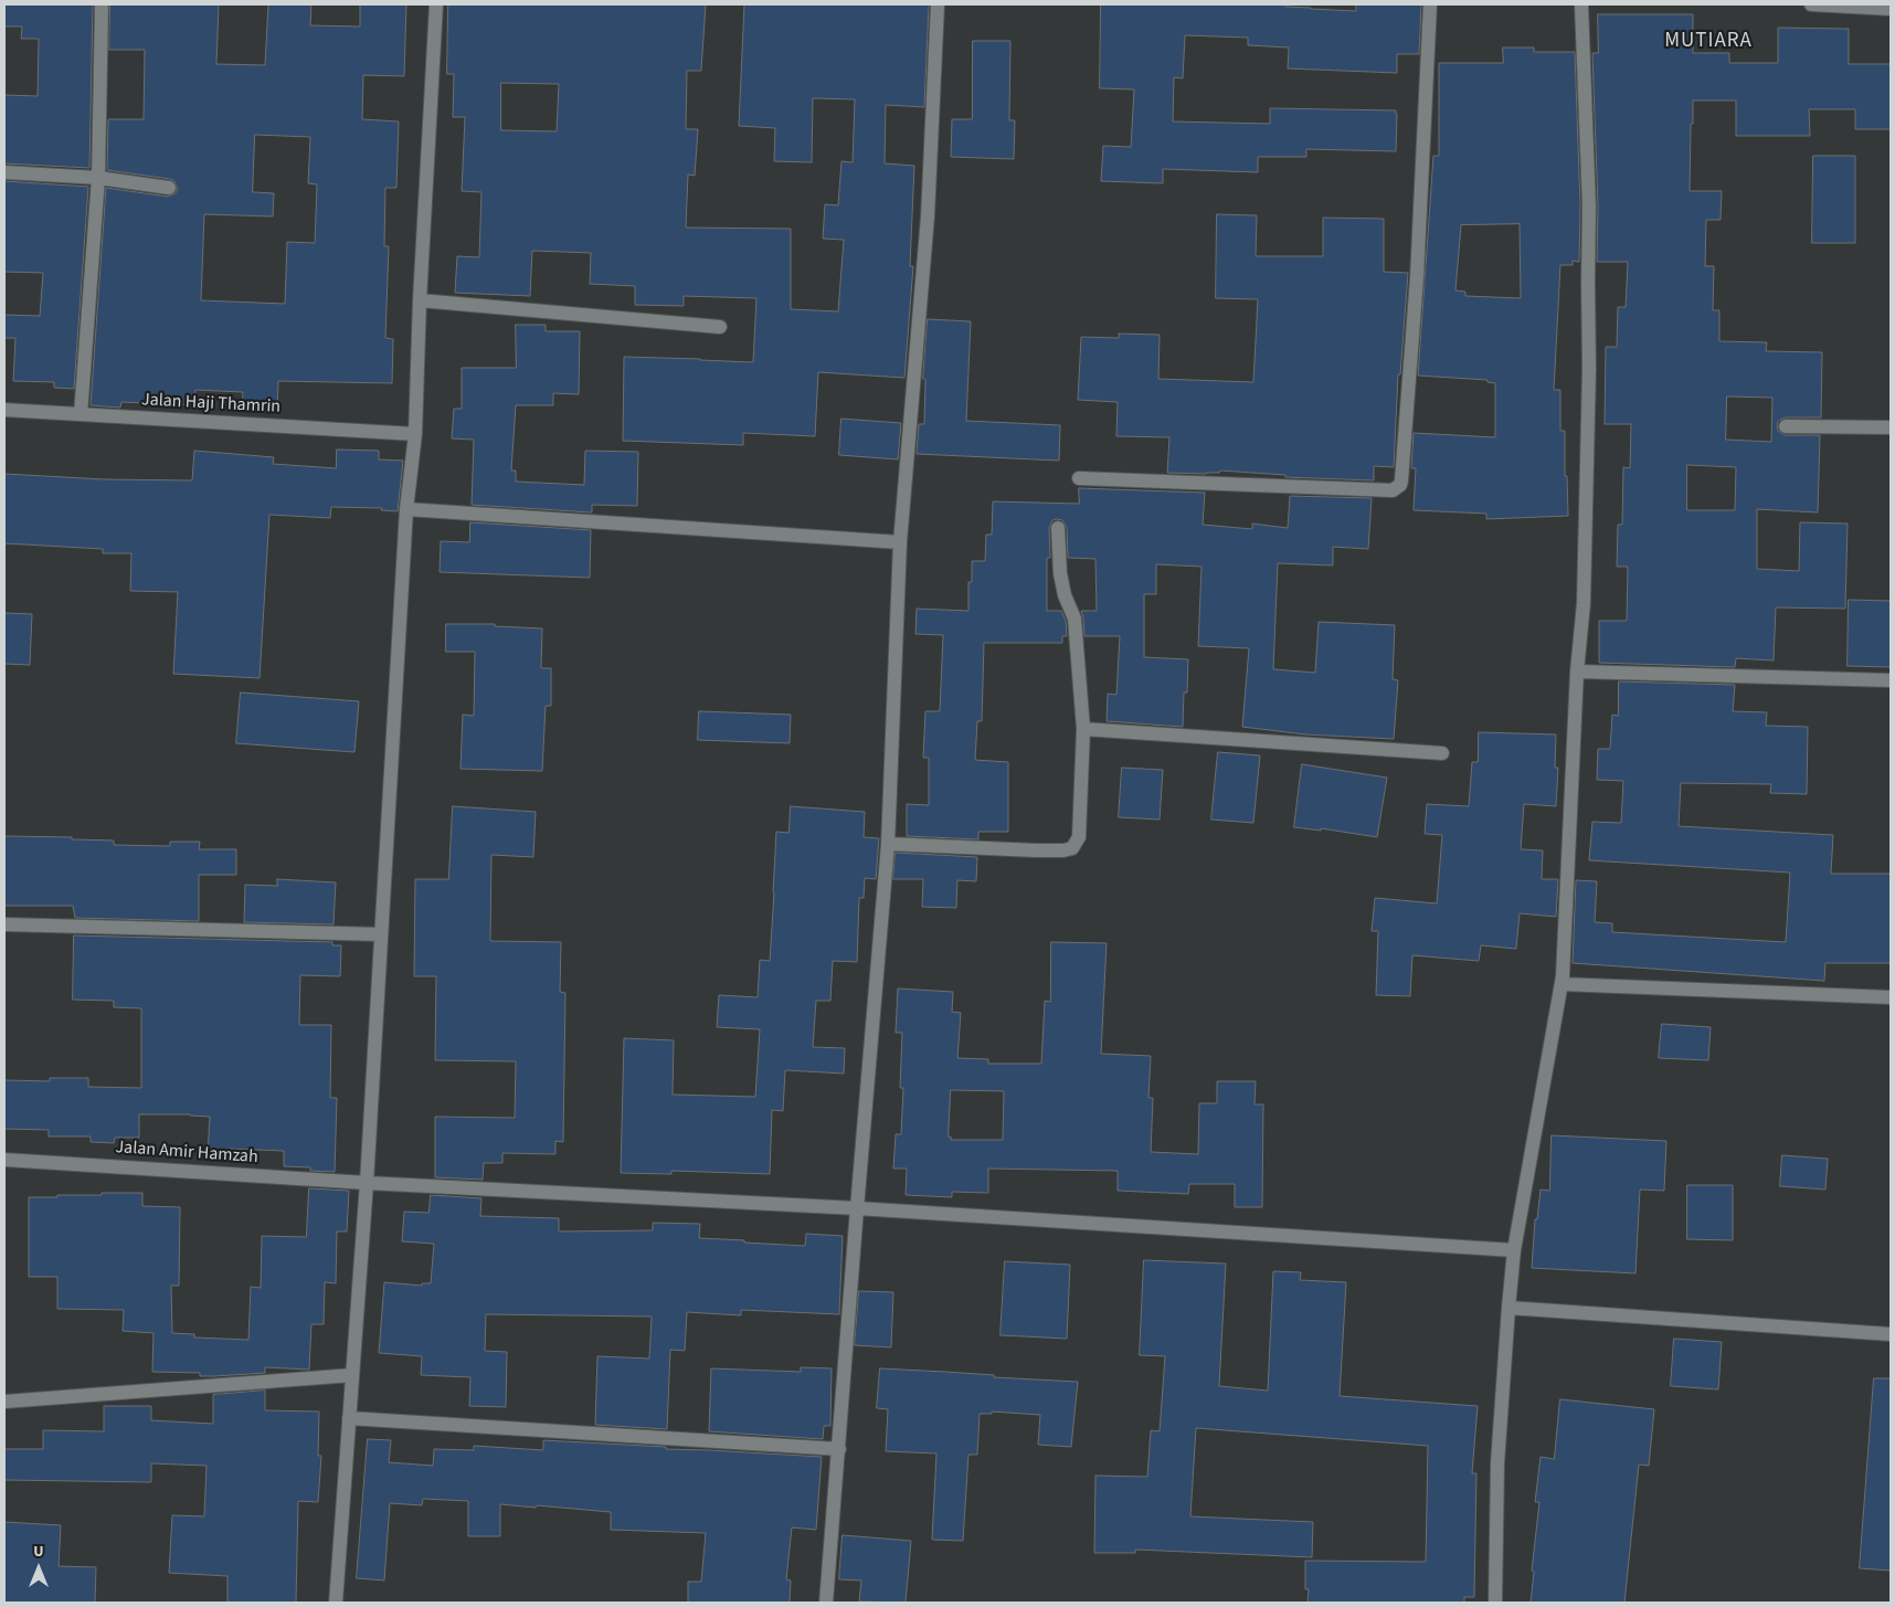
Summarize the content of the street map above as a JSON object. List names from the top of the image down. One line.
{"streets":{"street":["Jalan Haji Thamrin","Jalan Amir Hamzah"]},"districts":["MUTIARA"],"north":"top"}
